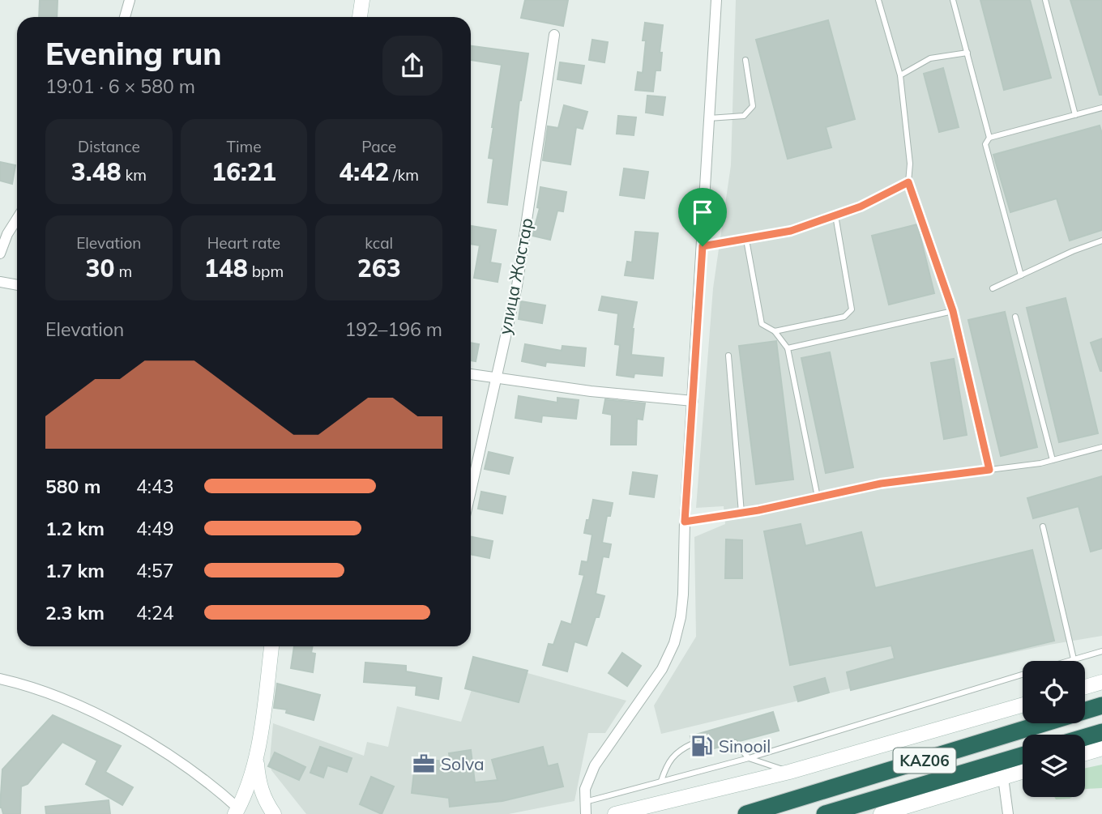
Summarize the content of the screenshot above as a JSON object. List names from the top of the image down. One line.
{"streets":{"highway":["KАZ06"],"street":["улица Жастар"]},"places":{"fuel station":["Sinooil"],"office":["Solva"]},"page":{"heading":["Evening run","19:01 · 6 × 580 m"],"stats":[["Distance","3.48 km"],["Time","16:21"],["Pace","4:42 /km"],["Elevation","30 m"],["Heart rate","148 bpm"],["kcal","263"]],"chart":["Elevation","192–196 m"],"list":[{"name":"580 m","note":"4:43"},{"name":"1.2 km","note":"4:49"},{"name":"1.7 km","note":"4:57"},{"name":"2.3 km","note":"4:24"}]}}
